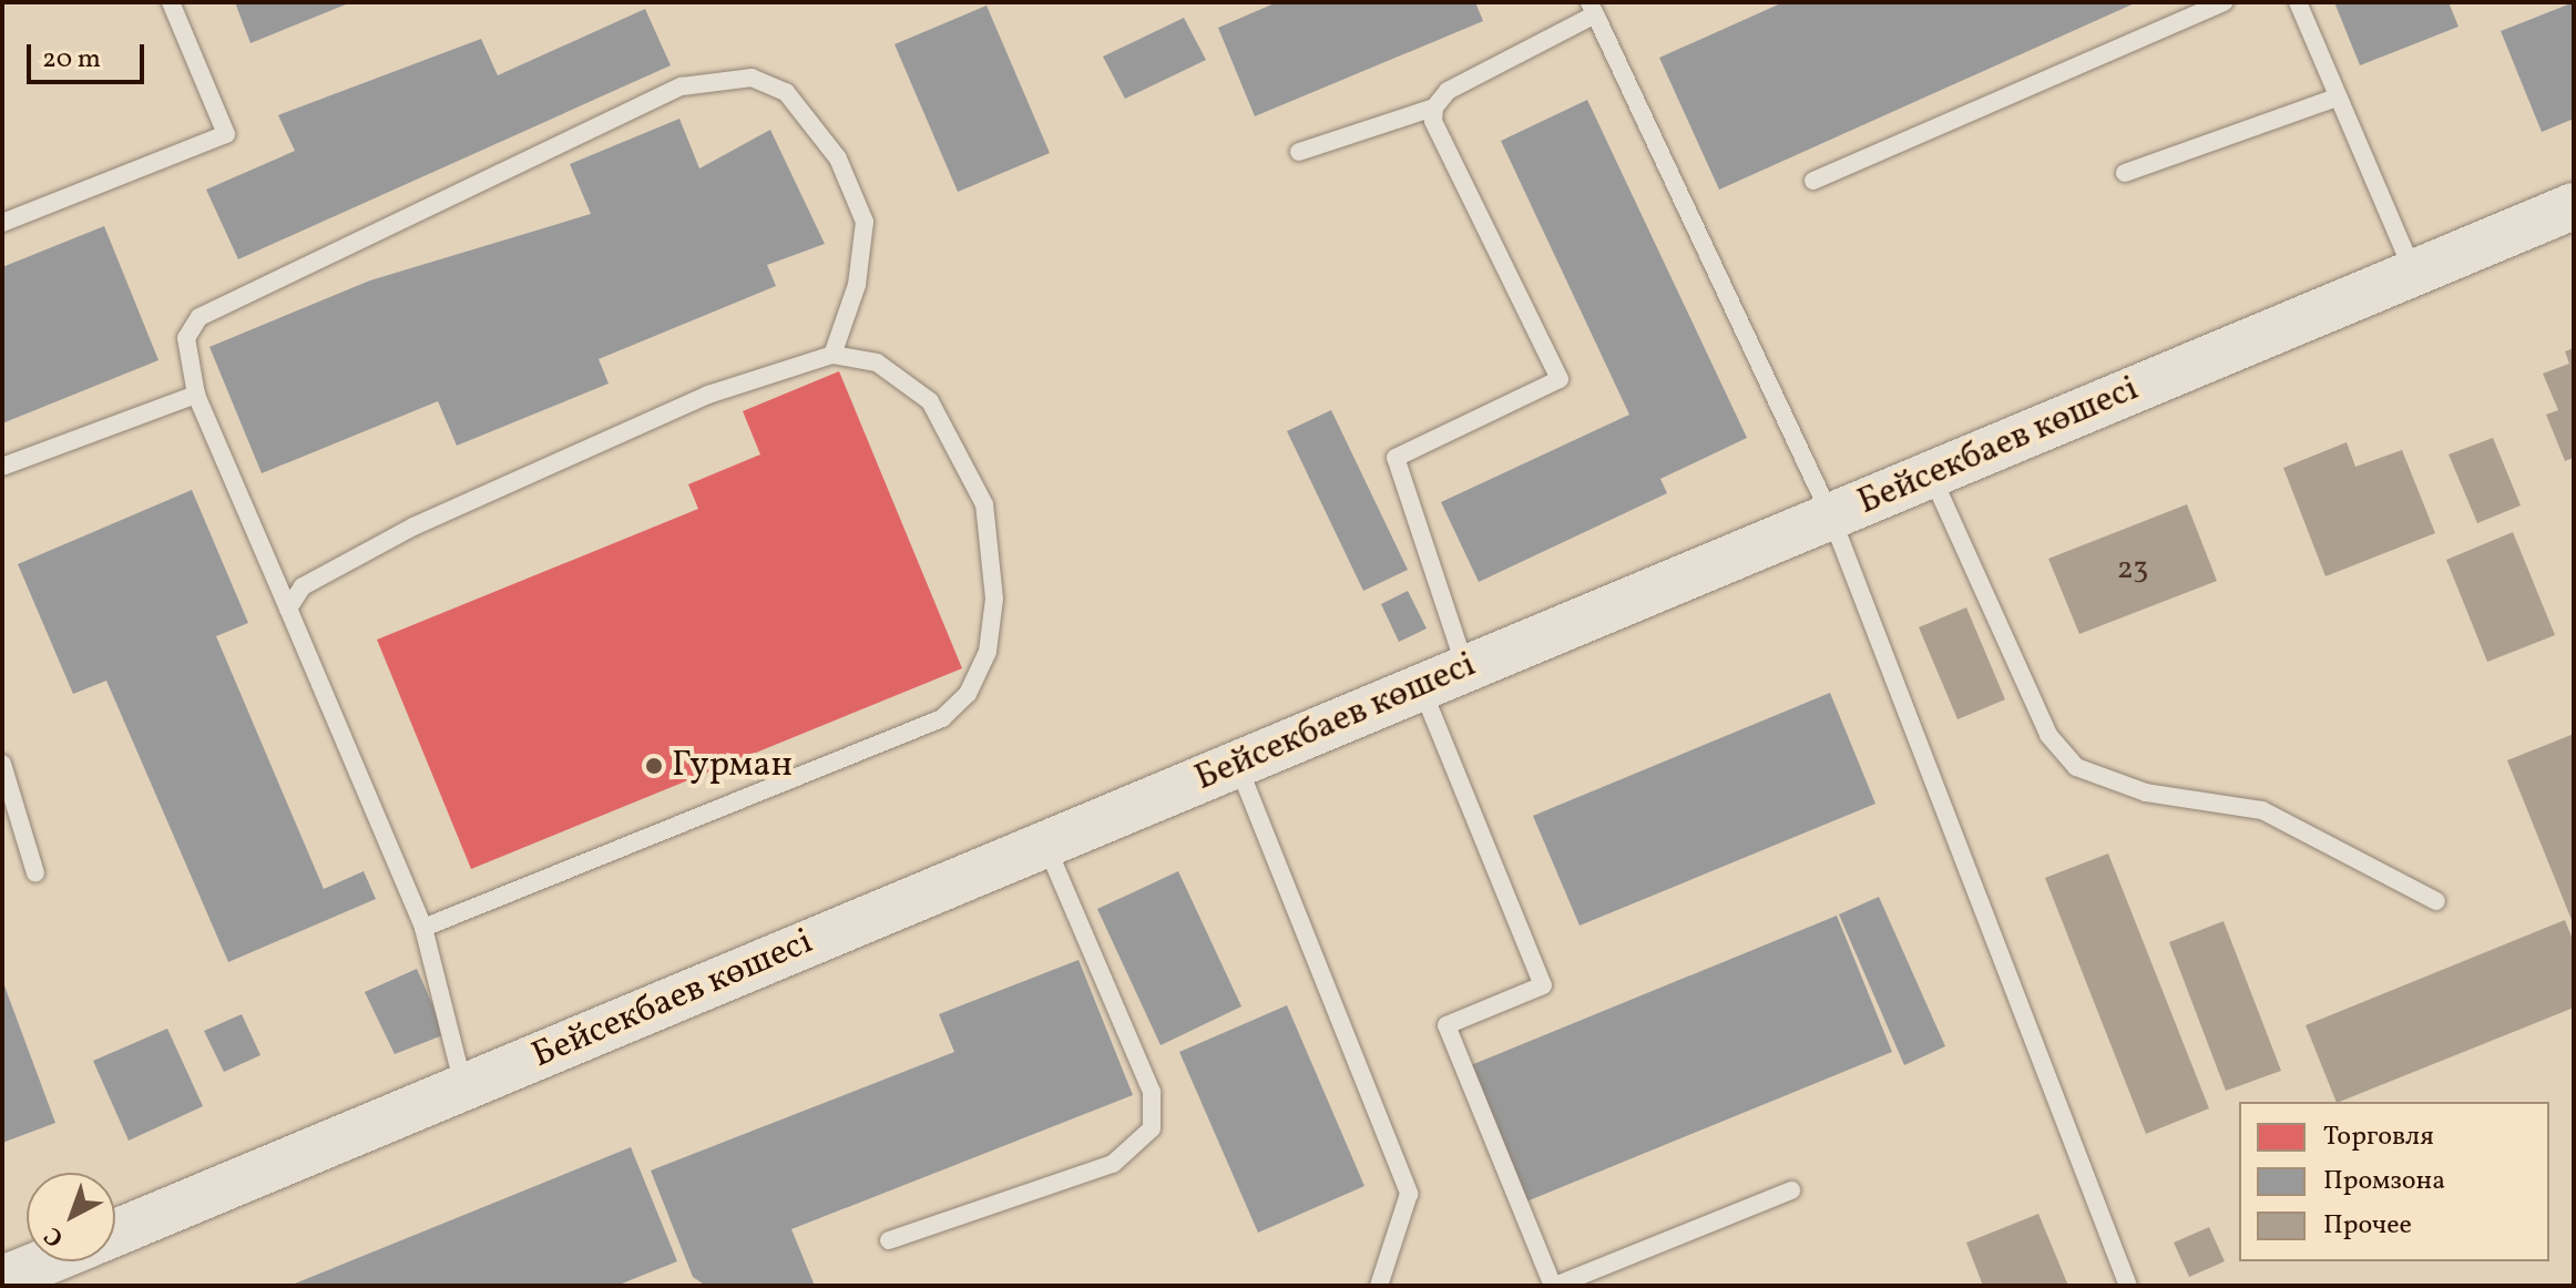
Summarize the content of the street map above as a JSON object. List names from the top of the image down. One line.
{"streets":{"street":["Бейсекбаев көшесі"]},"places":["Гурман"],"house_numbers":["23"],"legend":["Торговля","Промзона","Прочее"],"scale_bar":"20 m","north":"bottom left"}
